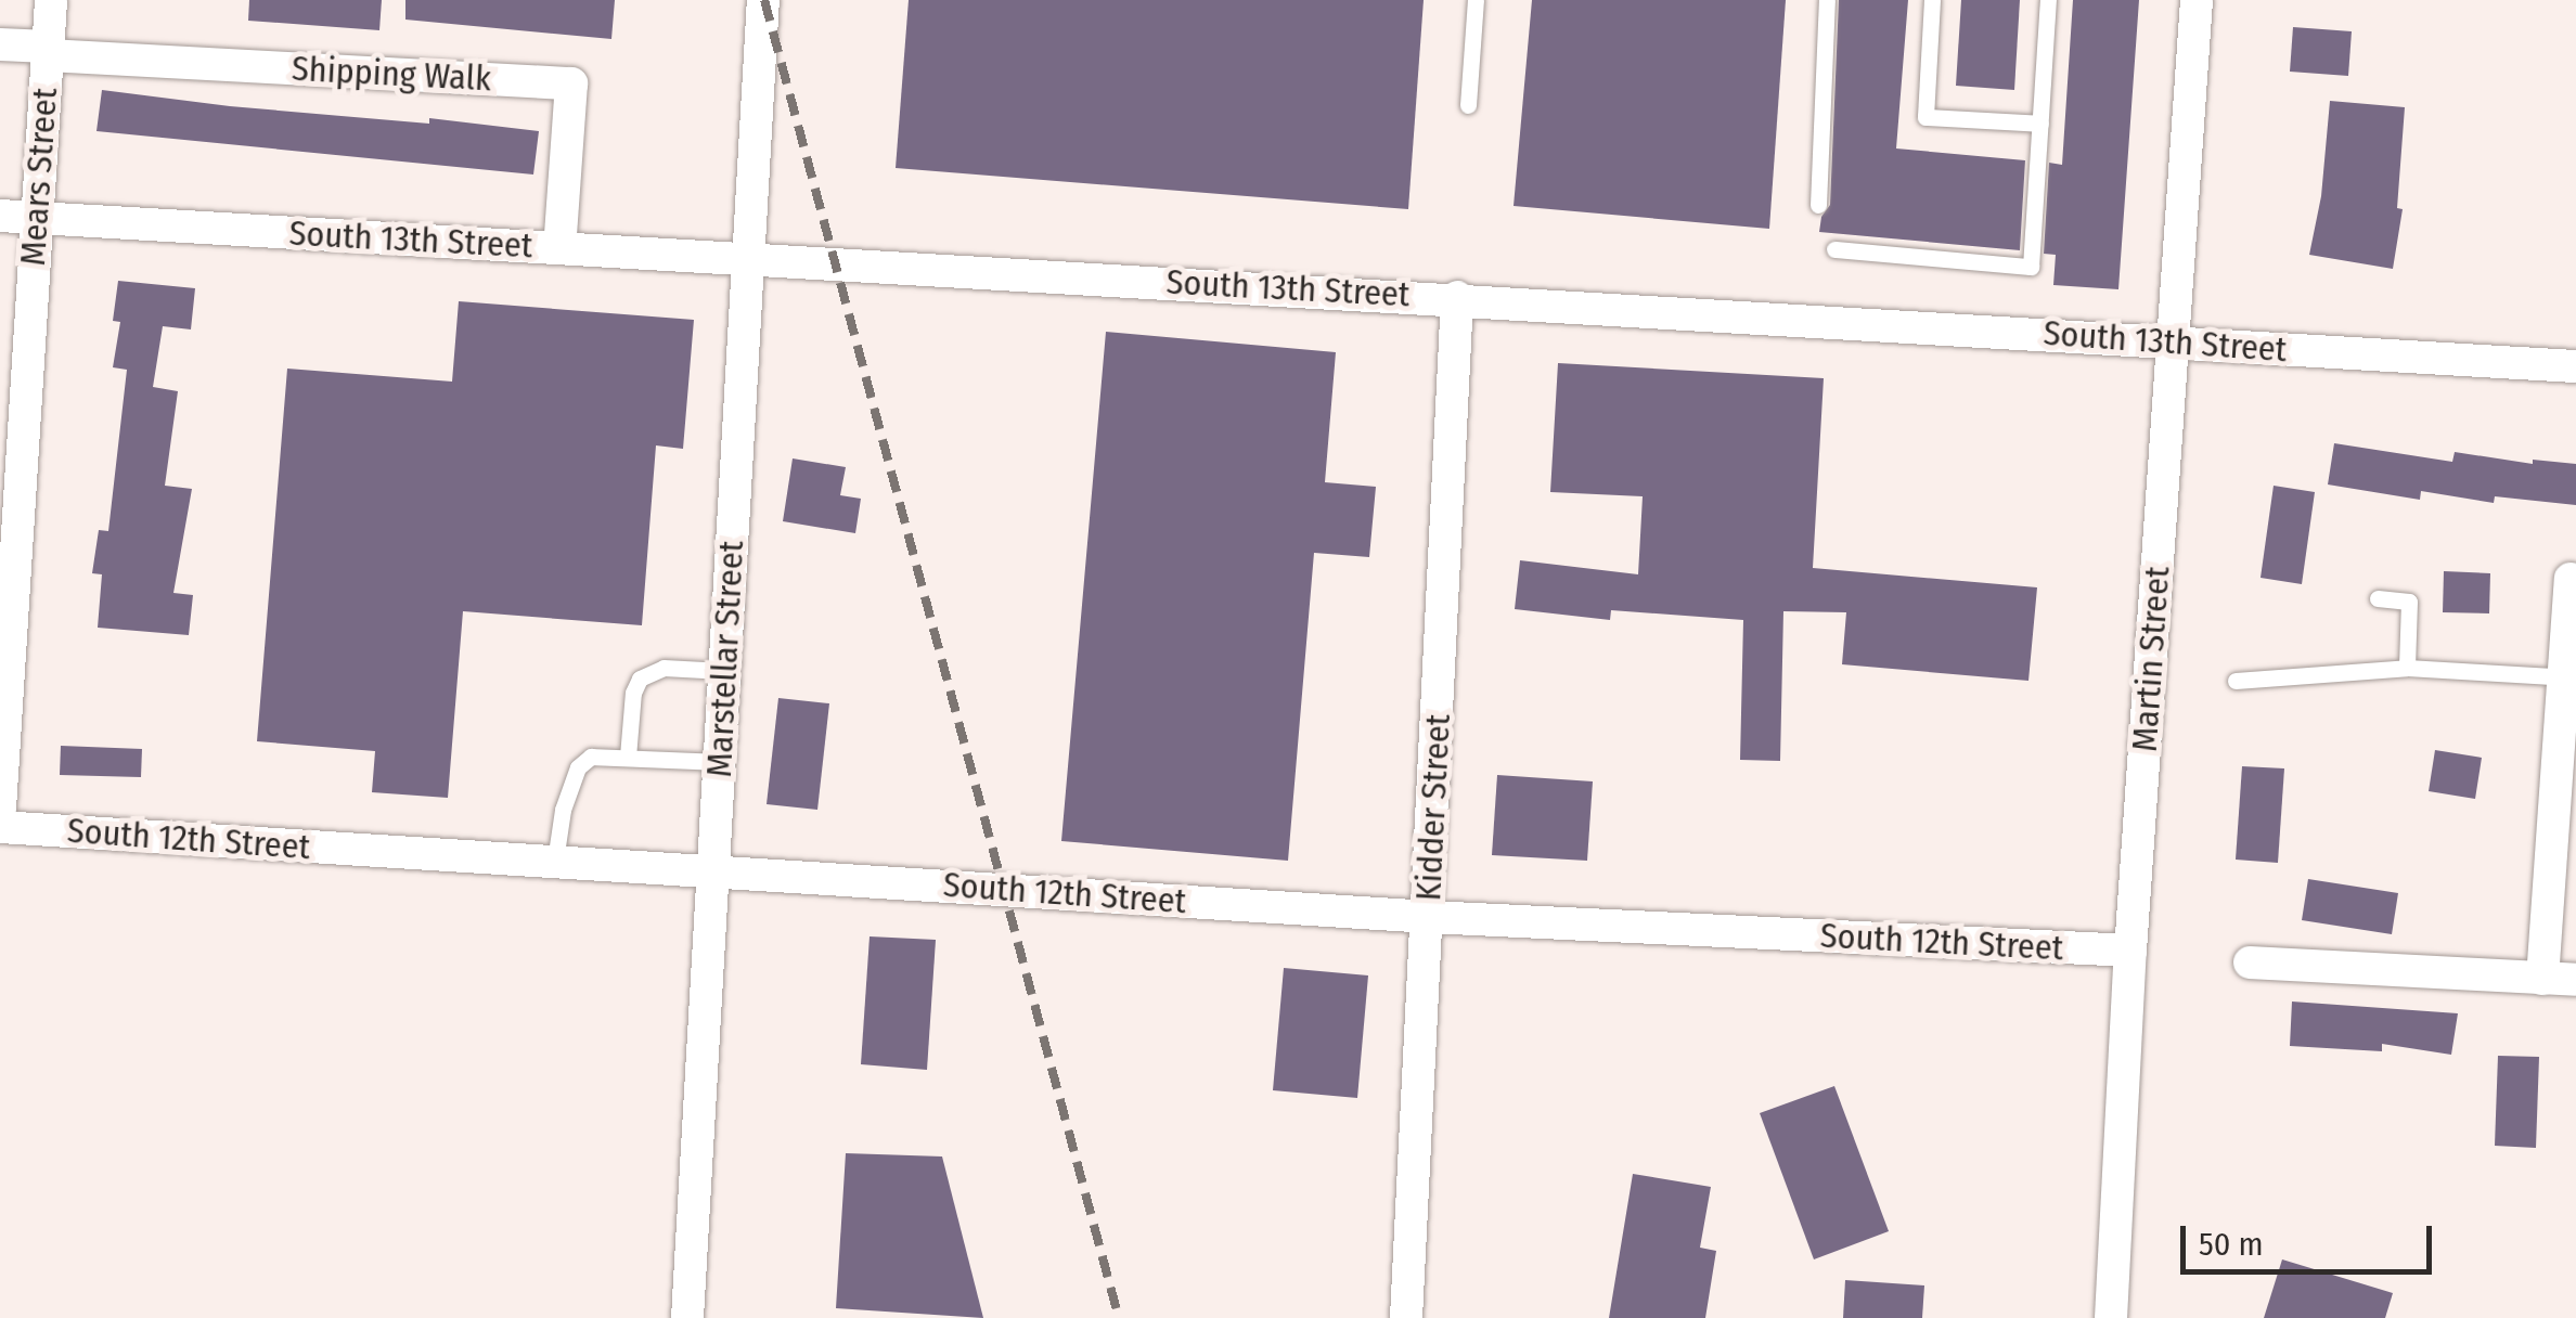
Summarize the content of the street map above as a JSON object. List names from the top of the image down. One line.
{"streets":{"street":["Shipping Walk","Mears Street","South 13th Street","Marstellar Street","Martin Street","Kidder Street","South 12th Street"]},"crossings":[["Shipping Walk","Mears Street"],["Shipping Walk","South 13th Street"],["Mears Street","South 13th Street"],["South 13th Street","Marstellar Street"],["South 13th Street","Martin Street"],["South 13th Street","Kidder Street"],["Marstellar Street","South 12th Street"],["Martin Street","South 12th Street"],["Kidder Street","South 12th Street"]],"scale_bar":"50 m"}
